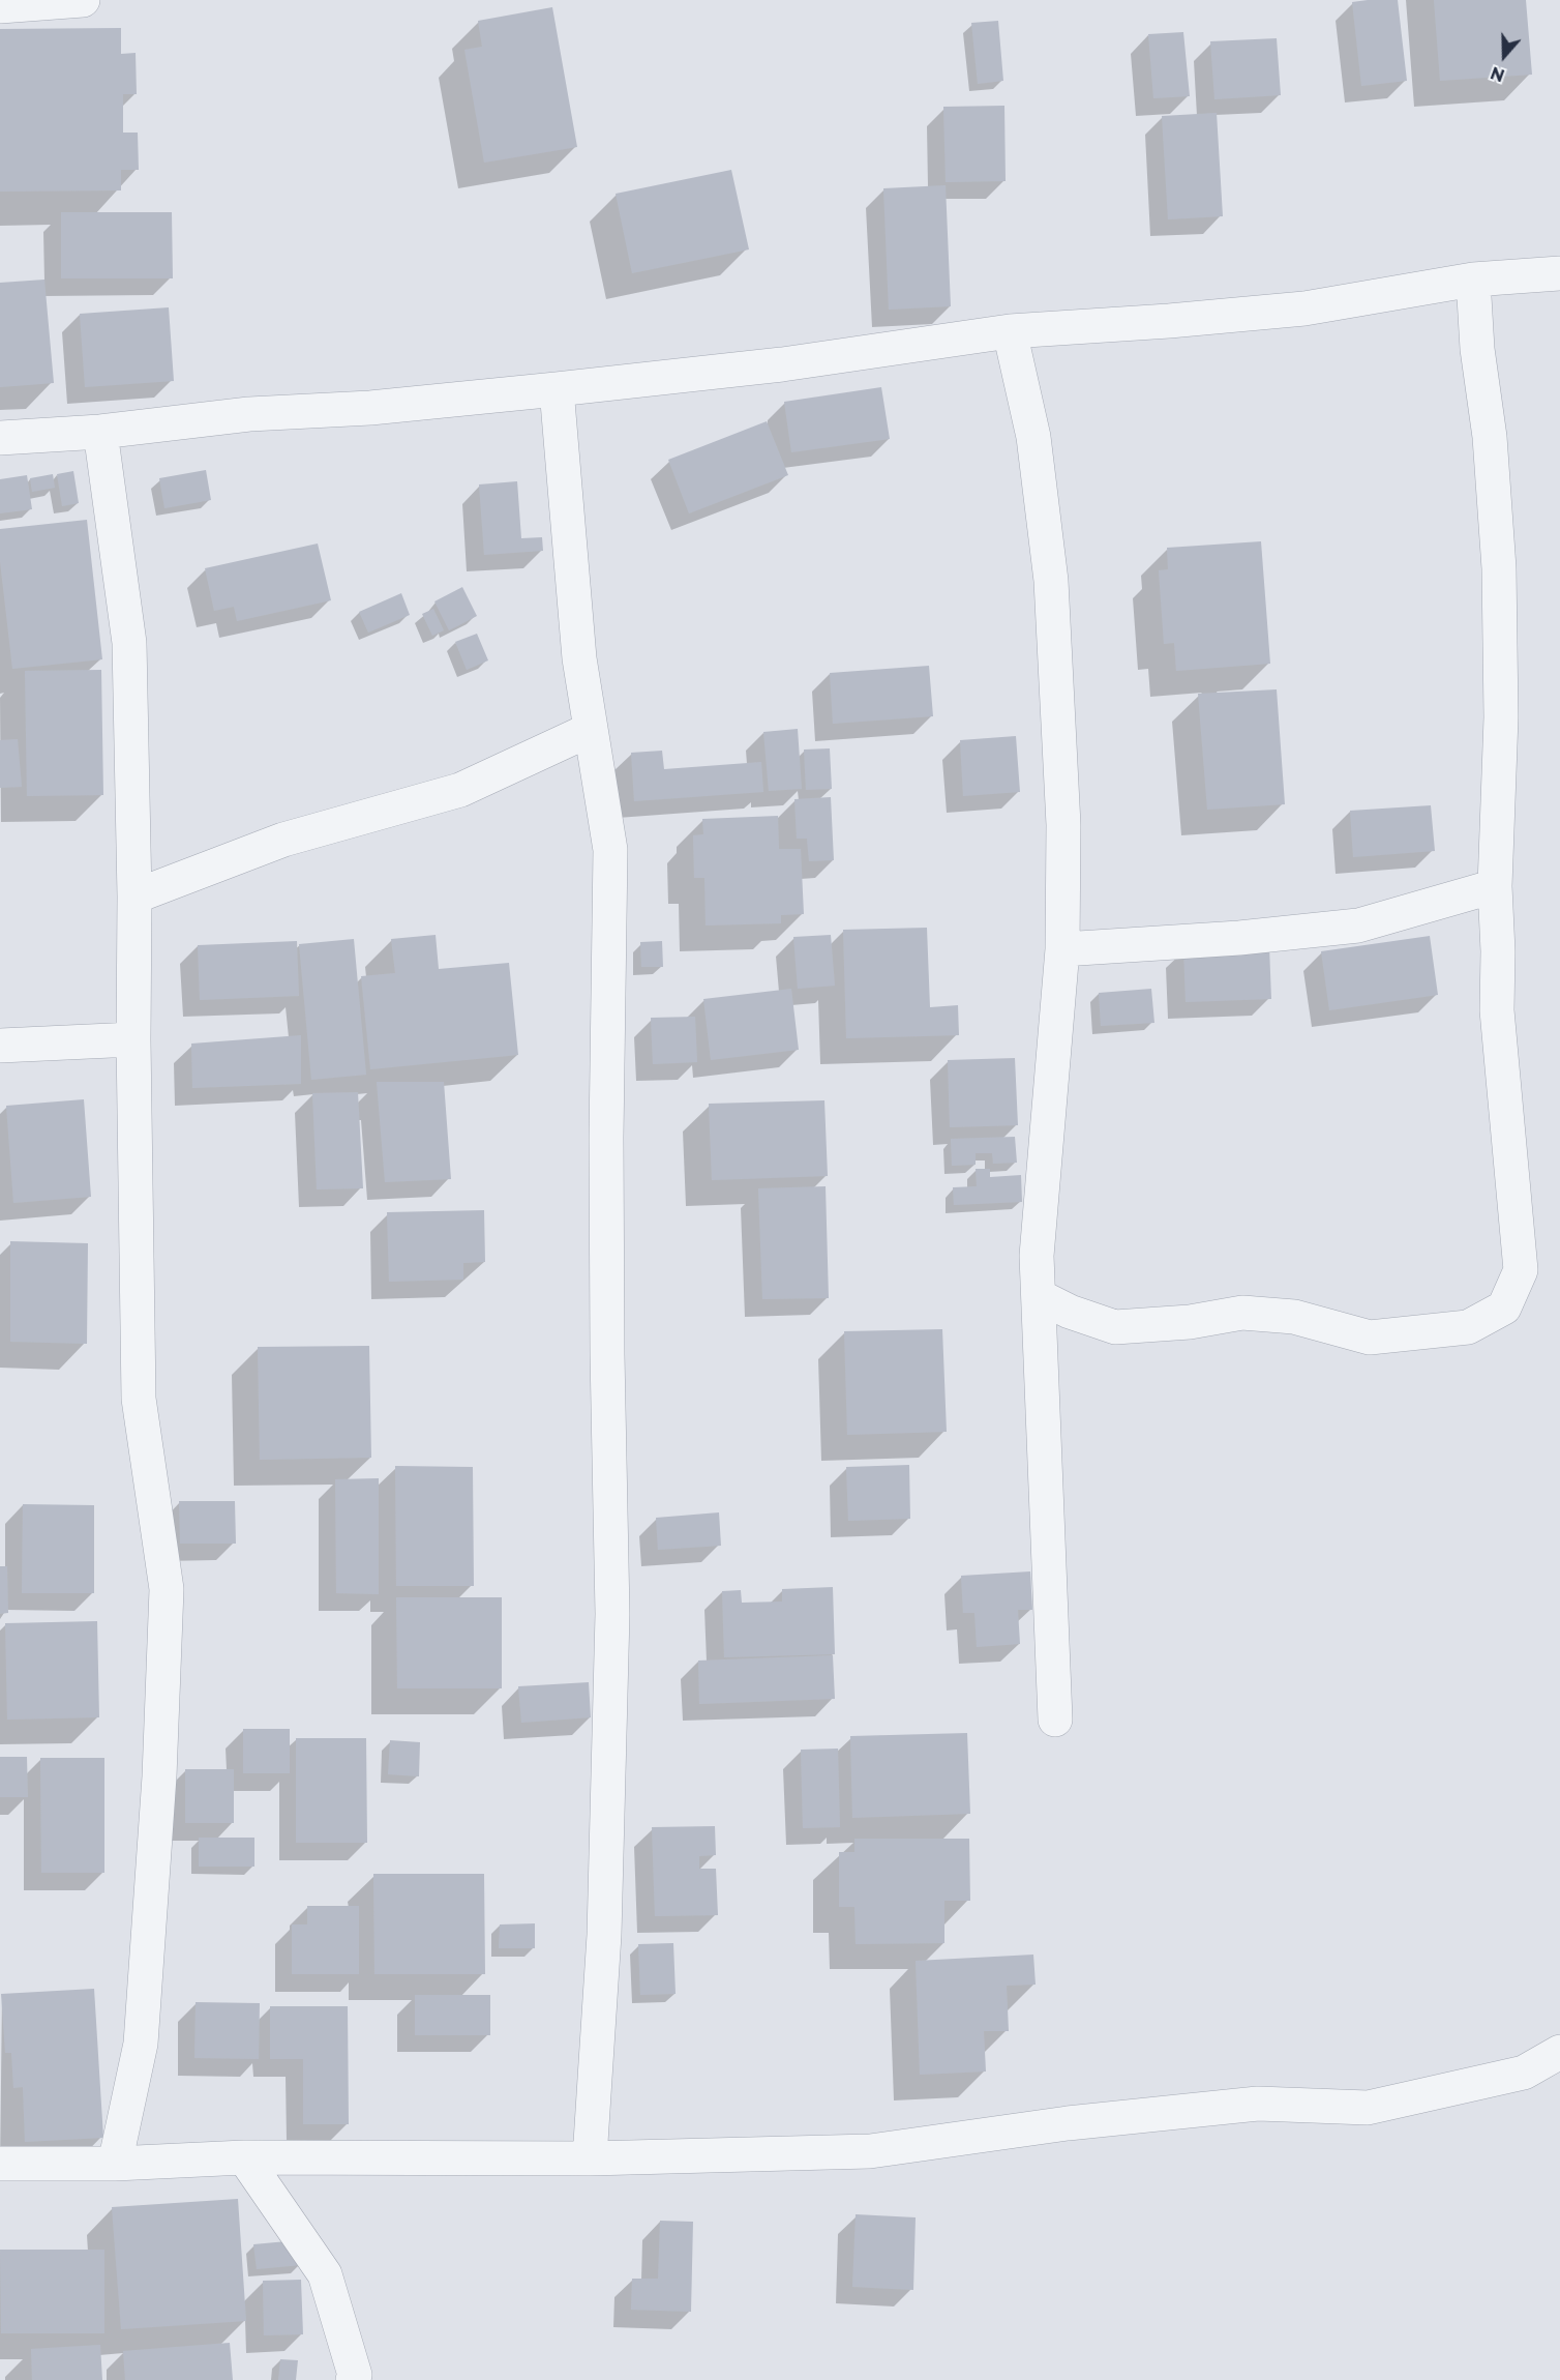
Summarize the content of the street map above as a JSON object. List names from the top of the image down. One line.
{"north":"bottom"}
